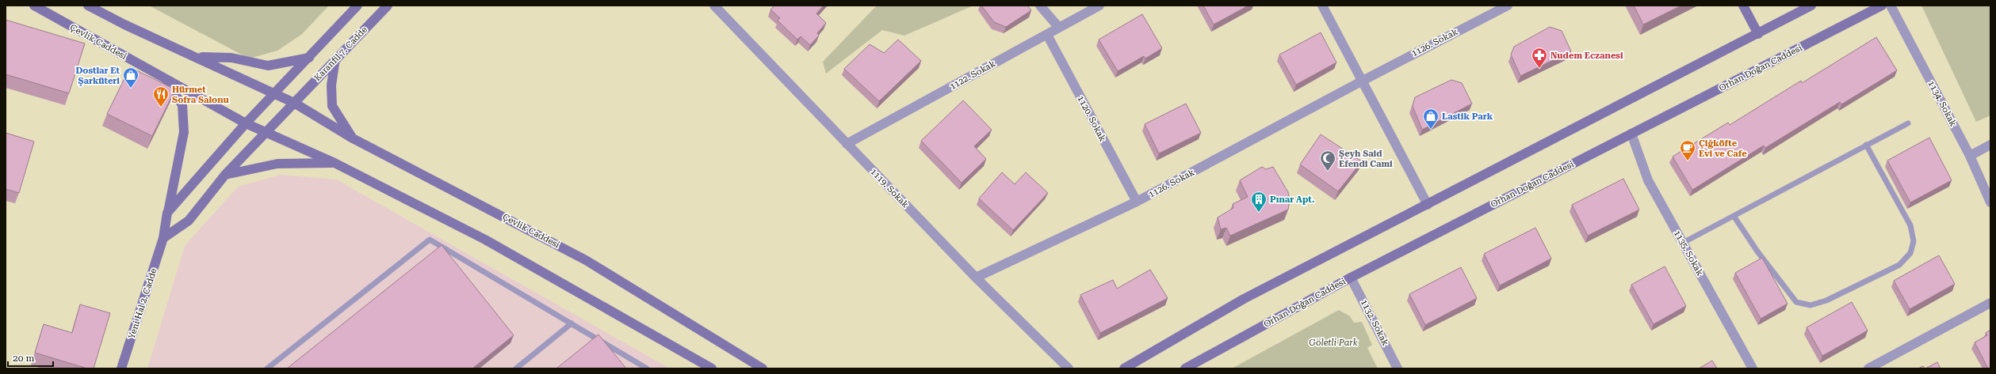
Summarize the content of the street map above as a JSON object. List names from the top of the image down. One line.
{"streets":{"main road":["Çevlik Caddesi","Karanfil 7. Cadde","Orhan Doğan Caddesi","Yeni Hal 2. Cadde"],"street":["1126. Sokak","1122. Sokak","1134. Sokak","1120. Sokak","1119. Sokak","1135. Sokak","1132. Sokak"]},"crossings":[["Çevlik Caddesi","Karanfil 7. Cadde"],["Çevlik Caddesi","Yeni Hal 2. Cadde"],["1126. Sokak","1120. Sokak"],["1126. Sokak","1119. Sokak"],["Karanfil 7. Cadde","Yeni Hal 2. Cadde"],["Orhan Doğan Caddesi","1135. Sokak"],["Orhan Doğan Caddesi","1132. Sokak"],["1122. Sokak","1120. Sokak"],["1122. Sokak","1119. Sokak"]],"parks":["Göletli Park"],"places":{"pharmacy":["Nudem Eczanesi"],"shop":["Dostlar Et Şarküteri","Lastik Park"],"restaurant":["Hürmet Sofra Salonu"],"cafe":["Çiğköfte Evi ve Cafe"],"mosque":["Şeyh Said Efendi Cami"],"building":["Pınar Apt."]},"scale_bar":"20 m"}
